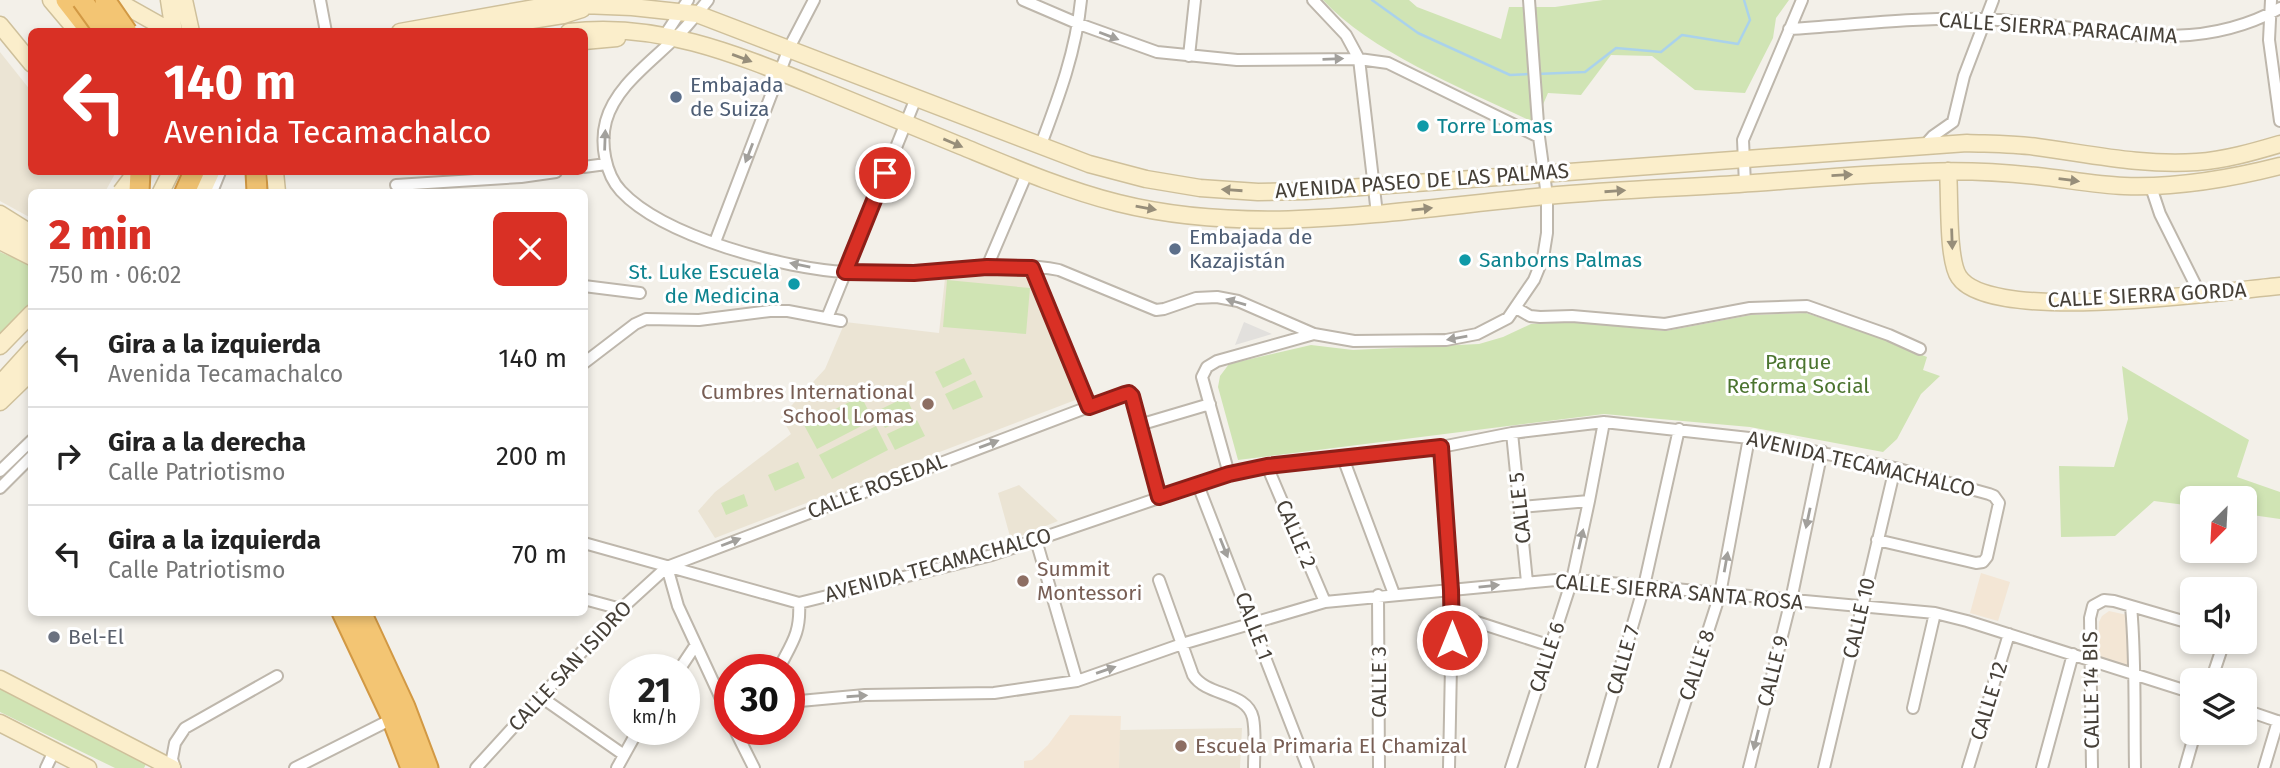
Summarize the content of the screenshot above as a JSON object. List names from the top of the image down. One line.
{"streets":{"main road":["AVENIDA PASEO DE LAS PALMAS","CALLE SIERRA GORDA"],"street":["CALLE SIERRA PARACAIMA","AVENIDA TECAMACHALCO","CALLE ROSEDAL","CALLE 5","CALLE 2","CALLE SIERRA SANTA ROSA","CALLE 10","CALLE 1","CALLE 6","CALLE 7","CALLE 8","CALLE SAN ISIDRO","CALLE 9","CALLE 3","CALLE 14 BIS","CALLE 12"]},"crossings":[["AVENIDA PASEO DE LAS PALMAS","CALLE SIERRA GORDA"],["AVENIDA TECAMACHALCO","CALLE ROSEDAL"],["AVENIDA TECAMACHALCO","CALLE 5"],["AVENIDA TECAMACHALCO","CALLE 2"],["AVENIDA TECAMACHALCO","CALLE 10"],["AVENIDA TECAMACHALCO","CALLE 1"],["AVENIDA TECAMACHALCO","CALLE 6"],["AVENIDA TECAMACHALCO","CALLE 7"],["AVENIDA TECAMACHALCO","CALLE 8"],["AVENIDA TECAMACHALCO","CALLE SAN ISIDRO"],["AVENIDA TECAMACHALCO","CALLE 9"],["CALLE ROSEDAL","CALLE SAN ISIDRO"],["CALLE 5","CALLE SIERRA SANTA ROSA"],["CALLE 2","CALLE SIERRA SANTA ROSA"],["CALLE SIERRA SANTA ROSA","CALLE 10"],["CALLE SIERRA SANTA ROSA","CALLE 1"],["CALLE SIERRA SANTA ROSA","CALLE 6"],["CALLE SIERRA SANTA ROSA","CALLE 7"],["CALLE SIERRA SANTA ROSA","CALLE 8"],["CALLE SIERRA SANTA ROSA","CALLE 9"],["CALLE SIERRA SANTA ROSA","CALLE 3"],["CALLE SIERRA SANTA ROSA","CALLE 14 BIS"],["CALLE SIERRA SANTA ROSA","CALLE 12"]],"one_way":["CALLE ROSEDAL","CALLE 8","CALLE 9"],"parks":["Parque Reforma Social"],"places":["Embajada de Suiza","Torre Lomas","Embajada de Kazajistán","Sanborns Palmas","St. Luke Escuela de Medicina","Cumbres International School Lomas","Summit Montessori","Bel-El","Escuela Primaria El Chamizal"],"north":"bottom left","page":{"turn":["140 m","Avenida Tecamachalco"],"heading":["2 min","750 m · 06:02"],"list":[{"name":"Gira a la izquierda","note":"Avenida Tecamachalco","value":"140 m"},{"name":"Gira a la derecha","note":"Calle Patriotismo","value":"200 m"},{"name":"Gira a la izquierda","note":"Calle Patriotismo","value":"70 m"}],"speed":"21 km/h","limit":"30"}}
